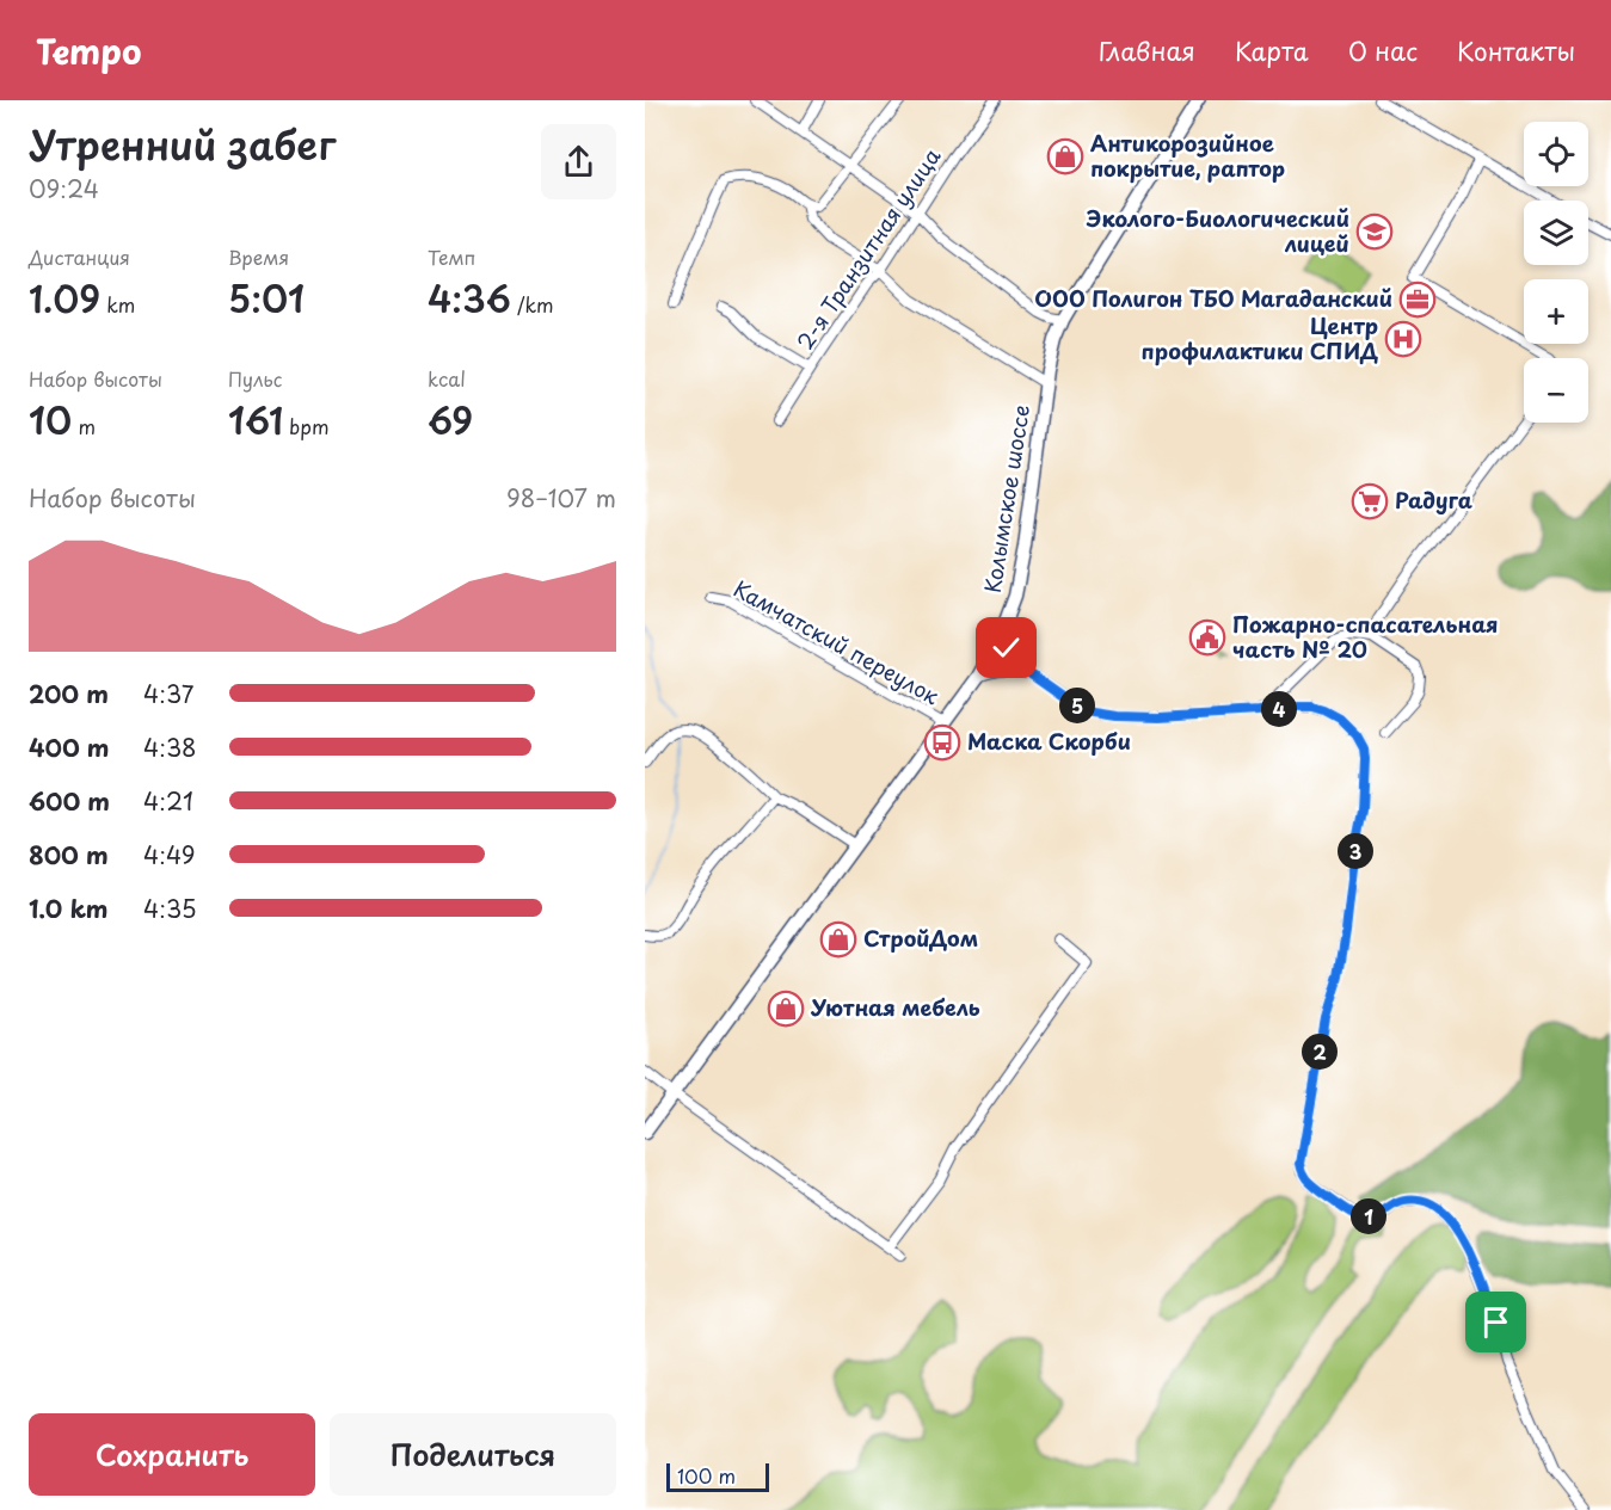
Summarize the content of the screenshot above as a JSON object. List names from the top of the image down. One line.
{"streets":{"highway":["Колымское шоссе"],"street":["2-я Транзитная улица","Камчатский переулок"]},"crossings":[["Колымское шоссе","Камчатский переулок"]],"places":{"shop":["Антикорозийное покрытие, раптор","СтройДом","Уютная мебель"],"school or university":["Эколого-Биологический лицей"],"office":["ООО Полигон ТБО Магаданский"],"hospital":["Центр профилактики СПИД"],"supermarket":["Радуга"],"public building":["Пожарно-спасательная часть № 20"],"bus stop":["Маска Скорби"]},"scale_bar":"100 m","page":{"header":"Tempo","nav":["Главная","Карта","О нас","Контакты"],"heading":["Утренний забег","09:24"],"map_buttons":["+","−"],"stats":[["Дистанция","1.09 km"],["Время","5:01"],["Темп","4:36 /km"],["Набор высоты","10 m"],["Пульс","161 bpm"],["kcal","69"]],"chart":["Набор высоты","98–107 m"],"list":[{"name":"200 m","note":"4:37"},{"name":"400 m","note":"4:38"},{"name":"600 m","note":"4:21"},{"name":"800 m","note":"4:49"},{"name":"1.0 km","note":"4:35"}],"pins":["5","4","3","2","1"],"buttons":["Сохранить","Поделиться"],"scale":"100 m"}}
